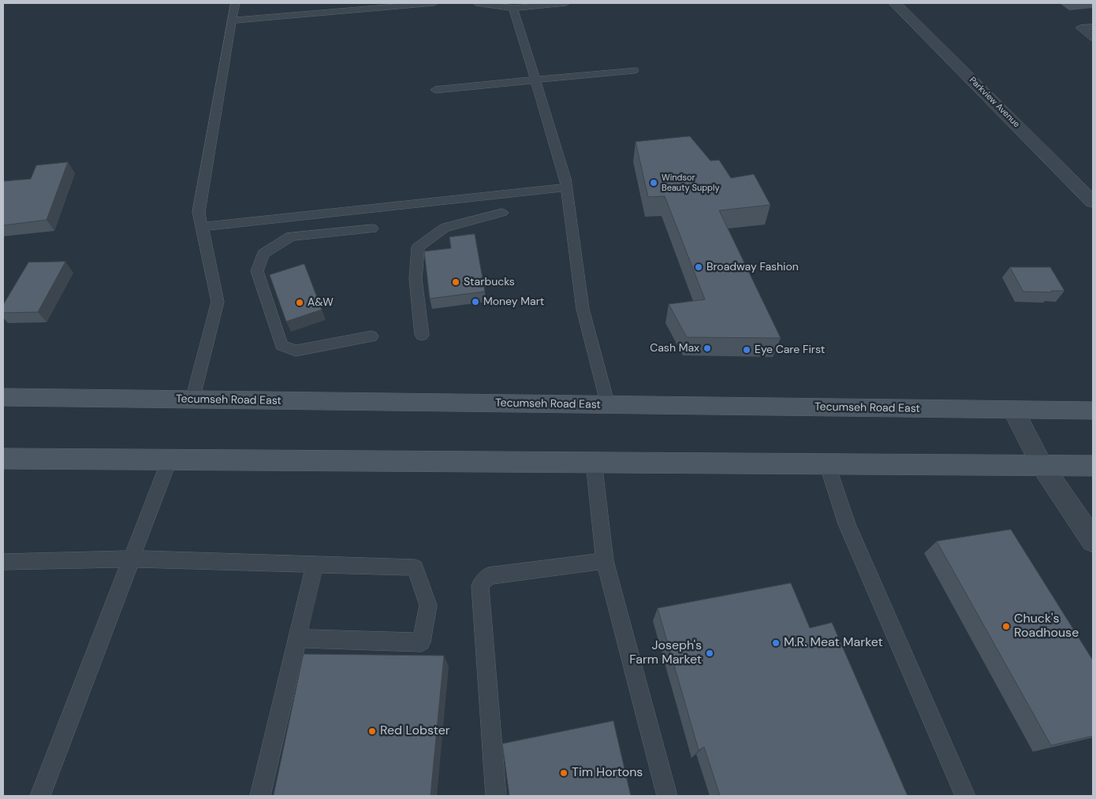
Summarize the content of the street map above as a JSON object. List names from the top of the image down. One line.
{"streets":{"main road":["Tecumseh Road East"],"street":["Parkview Avenue"]},"places":["Windsor Beauty Supply","Broadway Fashion","Starbucks","Money Mart","A&W","Cash Max","Eye Care First","Chuck's Roadhouse","M.R. Meat Market","Joseph's Farm Market","Red Lobster","Tim Hortons"]}
